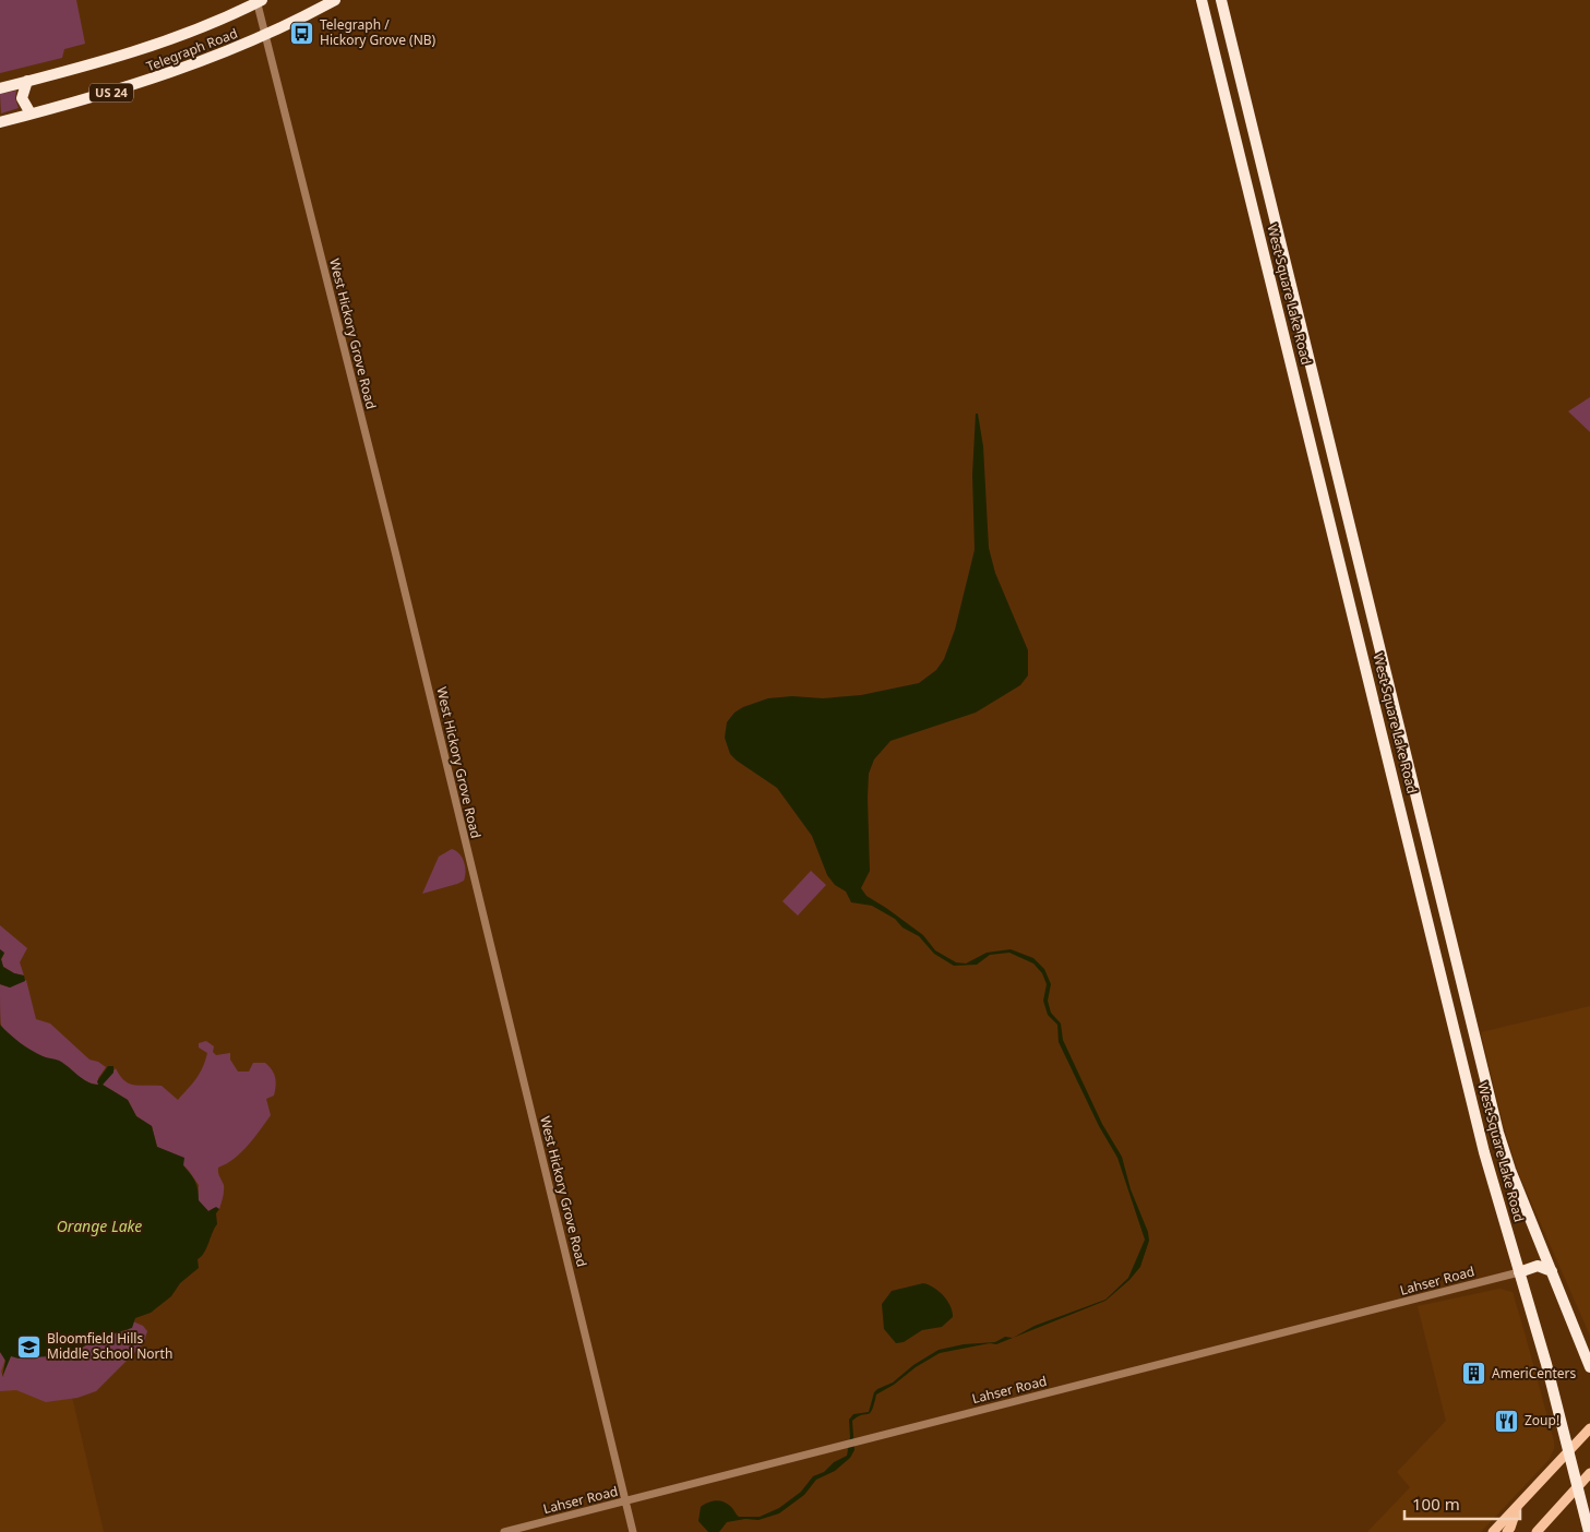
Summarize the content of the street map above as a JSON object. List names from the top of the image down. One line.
{"streets":{"highway":["Telegraph Road","US 24","West Square Lake Road"],"street":["West Hickory Grove Road","Lahser Road"]},"crossings":[["Telegraph Road","US 24"],["Telegraph Road","West Hickory Grove Road"],["US 24","West Hickory Grove Road"],["West Square Lake Road","Lahser Road"],["West Hickory Grove Road","Lahser Road"]],"water":["Orange Lake"],"places":{"bus stop":["Telegraph / Hickory Grove (NB)"],"school or university":["Bloomfield Hills Middle School North"],"building":["AmeriCenters"],"restaurant":["Zoup!"]},"scale_bar":"100 m"}
